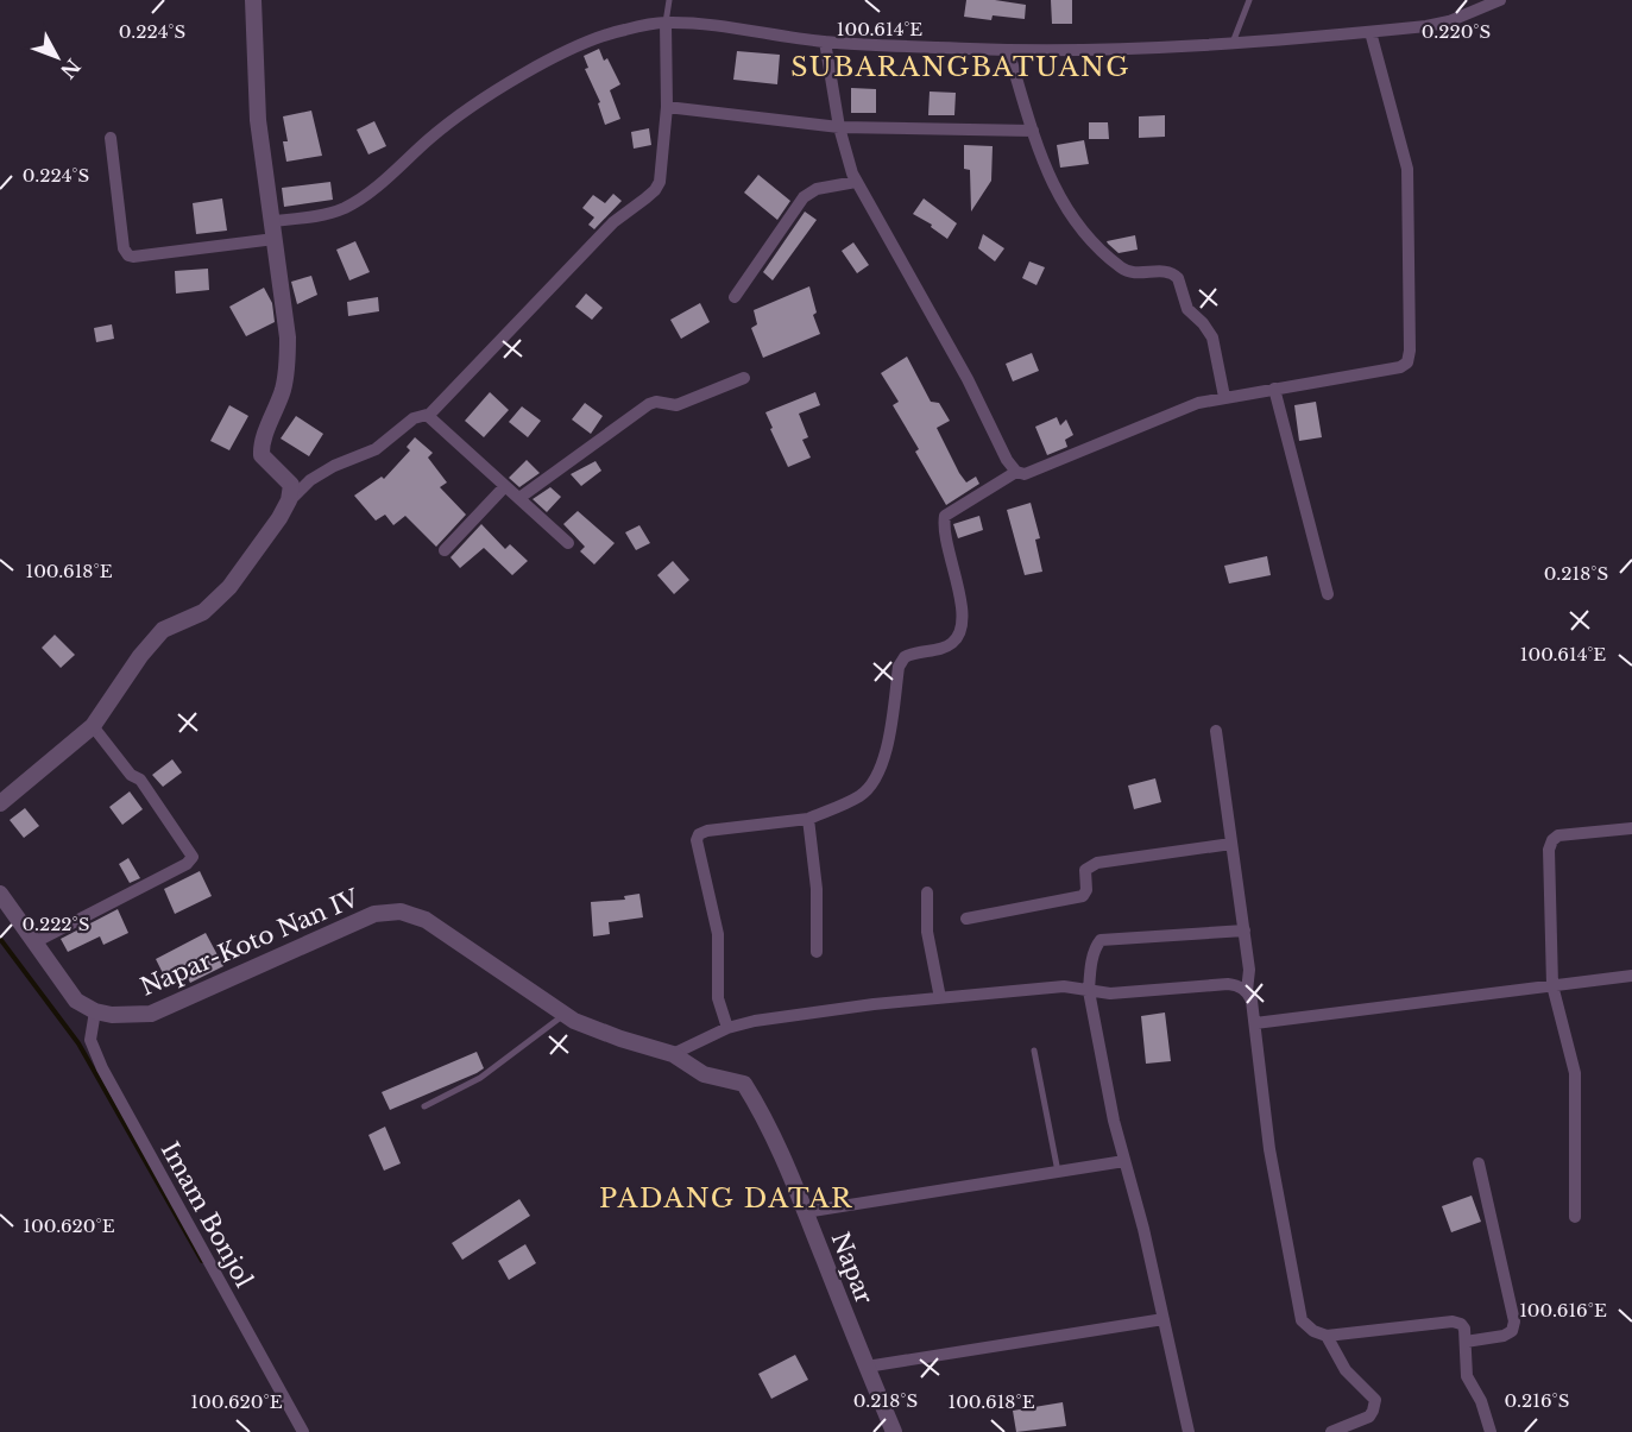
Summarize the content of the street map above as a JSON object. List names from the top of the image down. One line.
{"streets":{"street":["Napar-Koto Nan IV","Imam Bonjol","Napar"]},"crossings":[["Napar-Koto Nan IV","Imam Bonjol"],["Napar-Koto Nan IV","Napar"]],"districts":["SUBARANGBATUANG","PADANG DATAR"],"north":"bottom right","coordinates":["100.614°E","0.224°S","0.220°S","100.618°E","0.218°S","0.222°S","100.620°E","100.616°E","0.216°S"]}
